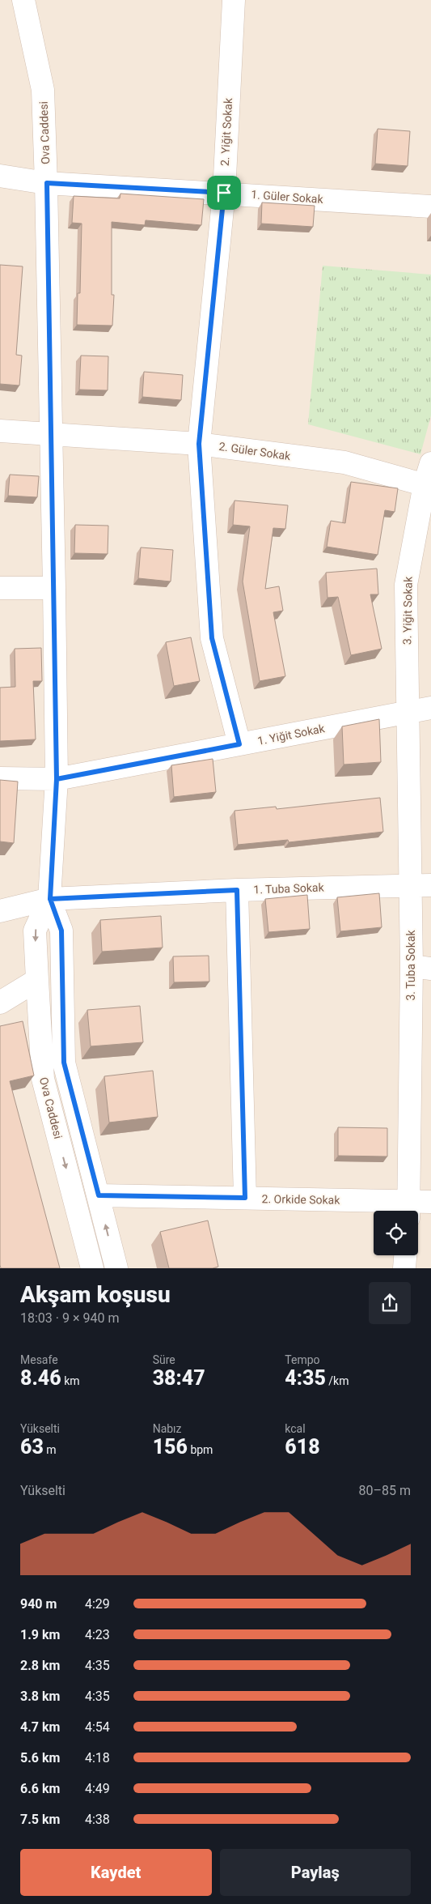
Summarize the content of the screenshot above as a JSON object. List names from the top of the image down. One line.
{"streets":{"street":["2. Yiğit Sokak","Ova Caddesi","1. Güler Sokak","2. Güler Sokak","3. Yiğit Sokak","1. Yiğit Sokak","1. Tuba Sokak","3. Tuba Sokak","2. Orkide Sokak"]},"crossings":[["2. Yiğit Sokak","1. Güler Sokak"],["2. Yiğit Sokak","2. Güler Sokak"],["2. Yiğit Sokak","1. Yiğit Sokak"],["Ova Caddesi","1. Güler Sokak"],["Ova Caddesi","2. Güler Sokak"],["Ova Caddesi","1. Yiğit Sokak"],["Ova Caddesi","1. Tuba Sokak"],["Ova Caddesi","2. Orkide Sokak"],["2. Güler Sokak","3. Yiğit Sokak"],["3. Yiğit Sokak","1. Yiğit Sokak"],["3. Yiğit Sokak","3. Tuba Sokak"],["1. Yiğit Sokak","3. Tuba Sokak"],["1. Tuba Sokak","3. Tuba Sokak"],["3. Tuba Sokak","2. Orkide Sokak"]],"page":{"heading":["Akşam koşusu","18:03 · 9 × 940 m"],"stats":[["Mesafe","8.46 km"],["Süre","38:47"],["Tempo","4:35 /km"],["Yükselti","63 m"],["Nabız","156 bpm"],["kcal","618"]],"chart":["Yükselti","80–85 m"],"list":[{"name":"940 m","note":"4:29"},{"name":"1.9 km","note":"4:23"},{"name":"2.8 km","note":"4:35"},{"name":"3.8 km","note":"4:35"},{"name":"4.7 km","note":"4:54"},{"name":"5.6 km","note":"4:18"},{"name":"6.6 km","note":"4:49"},{"name":"7.5 km","note":"4:38"}],"buttons":["Kaydet","Paylaş"]}}
